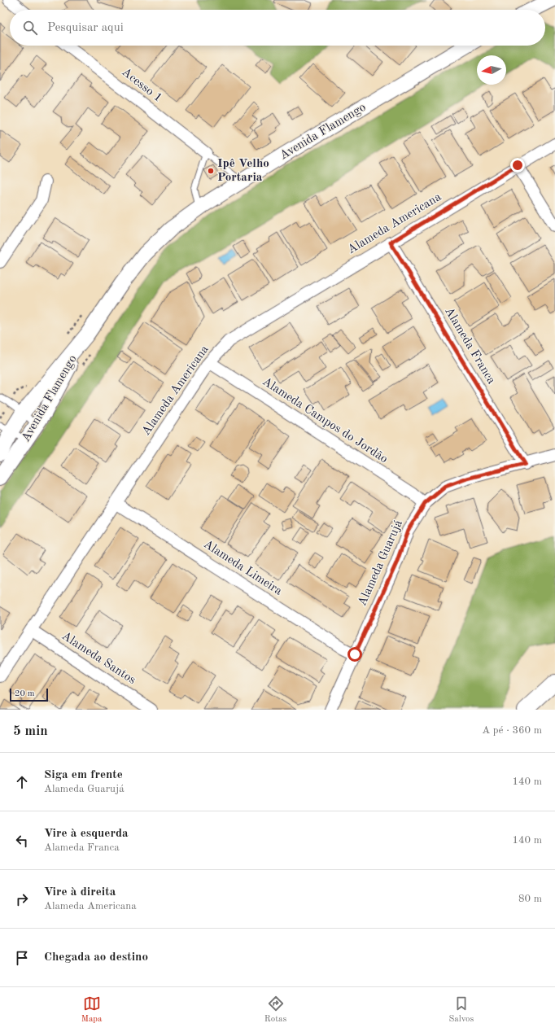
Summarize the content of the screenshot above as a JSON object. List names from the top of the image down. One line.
{"streets":{"street":["Acesso 1","Avenida Flamengo","Alameda Americana","Alameda Franca","Alameda Campos do Jordão","Alameda Guarujá","Alameda Limeira","Alameda Santos"]},"crossings":[["Alameda Americana","Alameda Franca"],["Alameda Americana","Alameda Campos do Jordão"],["Alameda Americana","Alameda Limeira"],["Alameda Americana","Alameda Santos"],["Alameda Franca","Alameda Guarujá"],["Alameda Campos do Jordão","Alameda Guarujá"],["Alameda Guarujá","Alameda Limeira"]],"places":["Ipê Velho Portaria"],"scale_bar":"20 m","north":"left","page":{"search":"Pesquisar aqui","scale":"20 m","heading":["5 min","A pé · 360 m"],"list":[["Siga em frente","Alameda Guarujá","140 m"],["Vire à esquerda","Alameda Franca","140 m"],["Vire à direita","Alameda Americana","80 m"],"Chegada ao destino"],"nav":["Mapa","Rotas","Salvos"]}}
